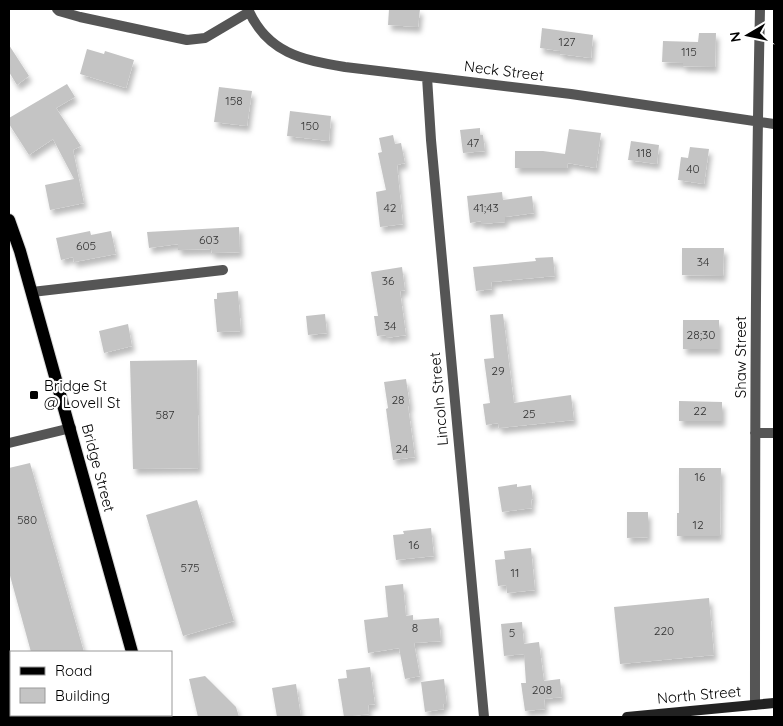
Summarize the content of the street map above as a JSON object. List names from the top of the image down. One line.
{"streets":{"main road":["Bridge Street"],"street":["Neck Street","Shaw Street","Lincoln Street","North Street"]},"crossings":[["Neck Street","Shaw Street"],["Neck Street","Lincoln Street"],["Shaw Street","North Street"]],"places":{"transit":["Bridge St @ Lovell St"]},"house_numbers":["127","115","158","150","47","118","40","42","41;43","603","605","34","36","34","28;30","29","28","22","25","587","24","16","580","12","16","575","11","8","220","5","208"],"legend":["Road","Building"],"north":"left"}
